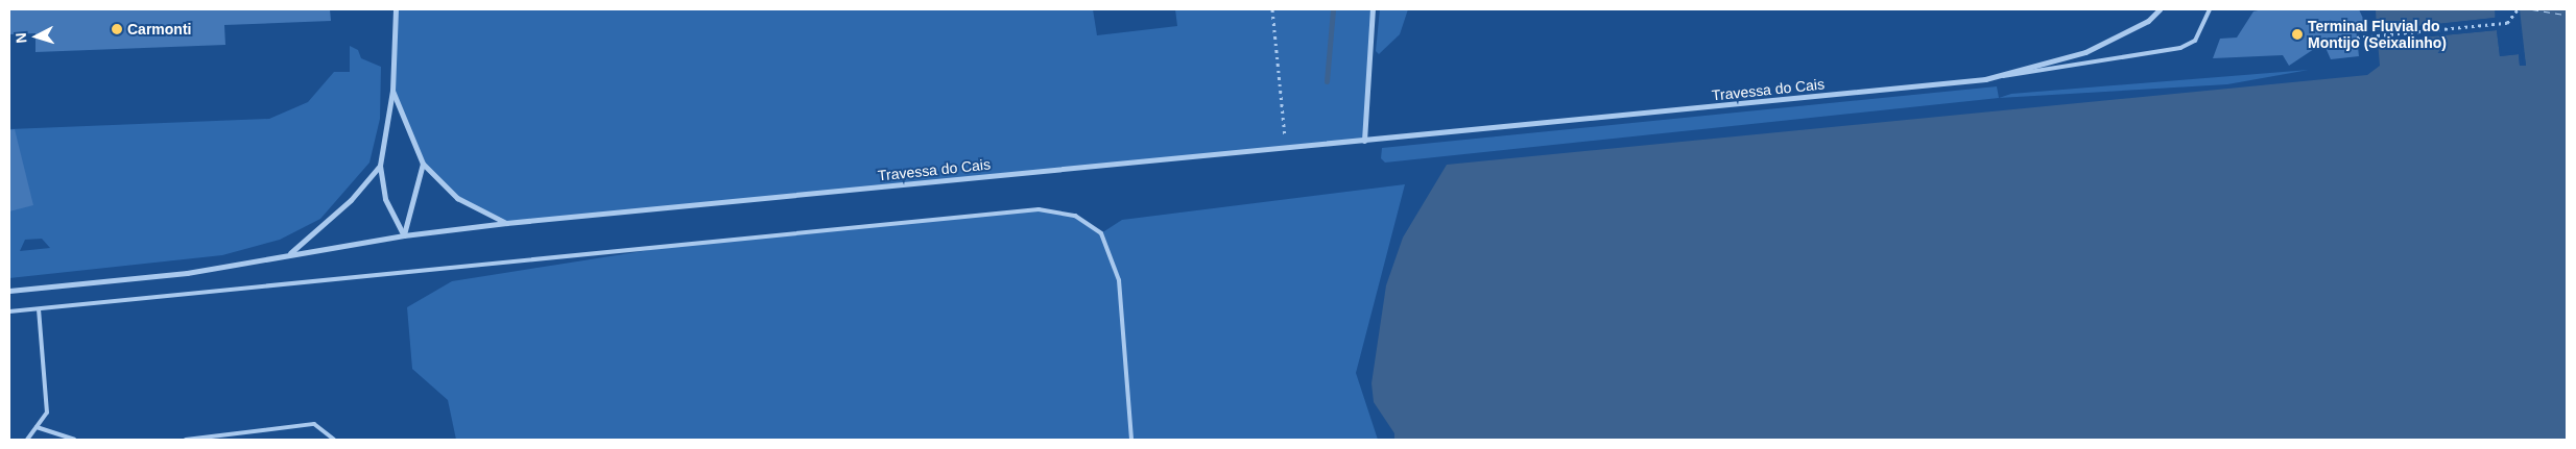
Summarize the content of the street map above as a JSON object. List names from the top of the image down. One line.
{"streets":{"street":["Travessa do Cais"]},"places":["Carmonti","Terminal Fluvial do Montijo (Seixalinho)"],"north":"left"}
